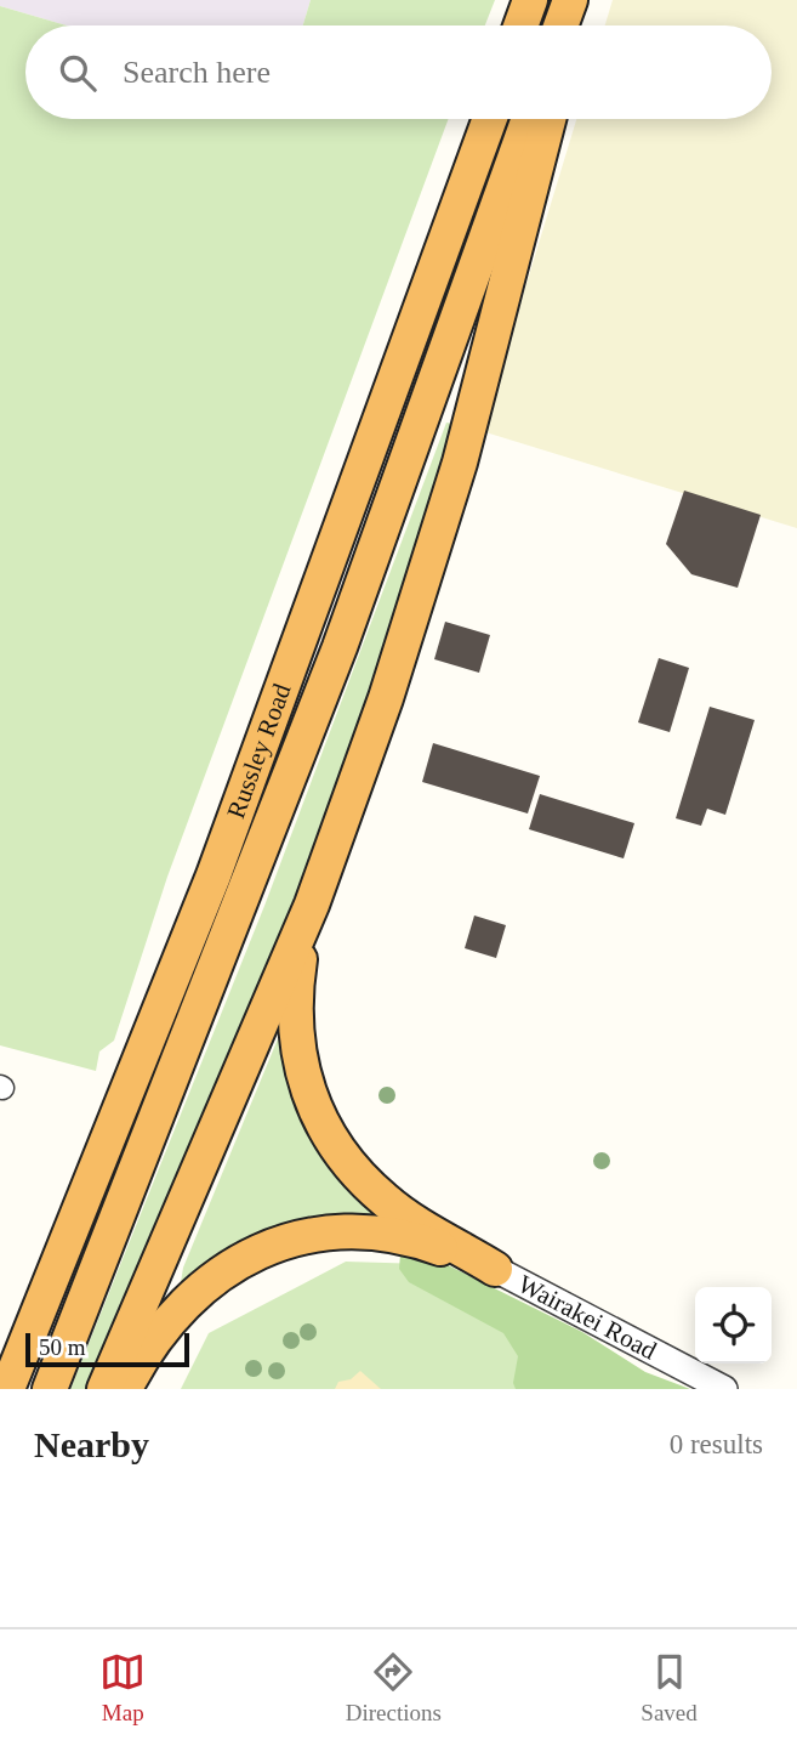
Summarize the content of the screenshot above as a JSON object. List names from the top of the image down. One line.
{"streets":{"highway":["Russley Road"],"street":["Wairakei Road"]},"scale_bar":"50 m","page":{"search":"Search here","scale":"50 m","heading":["Nearby","0 results"],"nav":["Map","Directions","Saved"]}}
